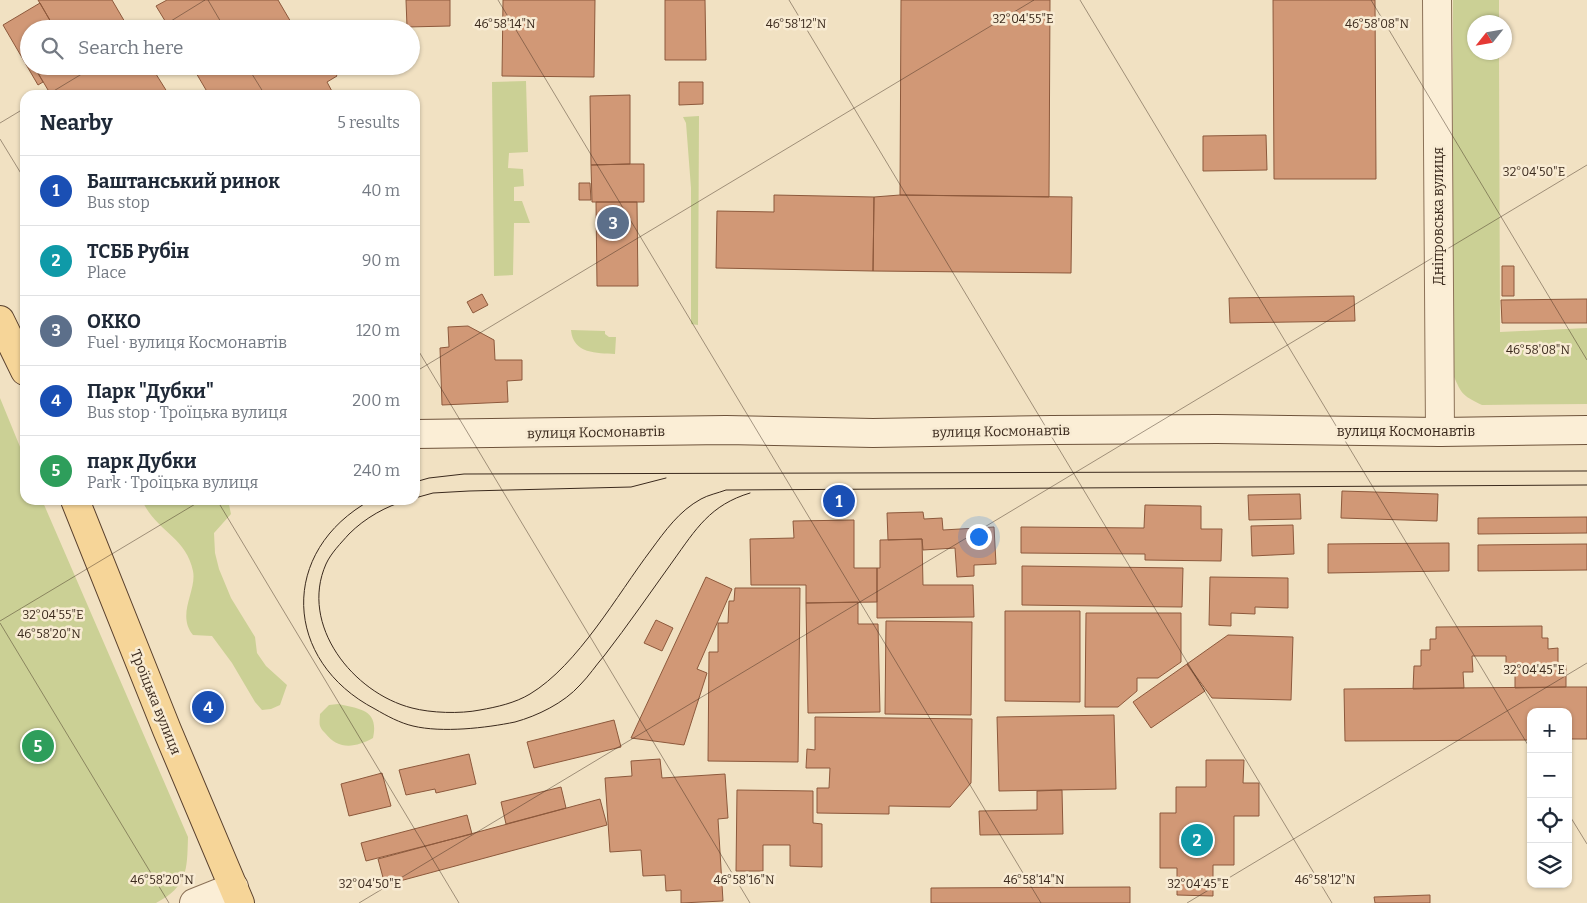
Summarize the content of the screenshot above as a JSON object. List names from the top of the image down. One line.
{"streets":{"main road":["Дніпровська вулиця","вулиця Космонавтів","Троїцька вулиця"]},"crossings":[["Дніпровська вулиця","вулиця Космонавтів"]],"north":"bottom left","page":{"search":"Search here","heading":["Nearby","5 results"],"list":[{"mark":"1","name":"Баштанський ринок","note":"Bus stop","value":"40 m"},{"mark":"2","name":"ТСББ Рубін","note":"Place","value":"90 m"},{"mark":"3","name":"ОККО","note":"Fuel · вулиця Космонавтів","value":"120 m"},{"mark":"4","name":"Парк \"Дубки\"","note":"Bus stop · Троїцька вулиця","value":"200 m"},{"mark":"5","name":"парк Дубки","note":"Park · Троїцька вулиця","value":"240 m"}],"pins":["3","1","4","5","2"],"map_buttons":["+","−"]},"coordinates":["32°04'55\"E","46°58'14\"N","46°58'12\"N","46°58'08\"N","32°04'50\"E","46°58'20\"N","32°04'45\"E","46°58'16\"N"]}
